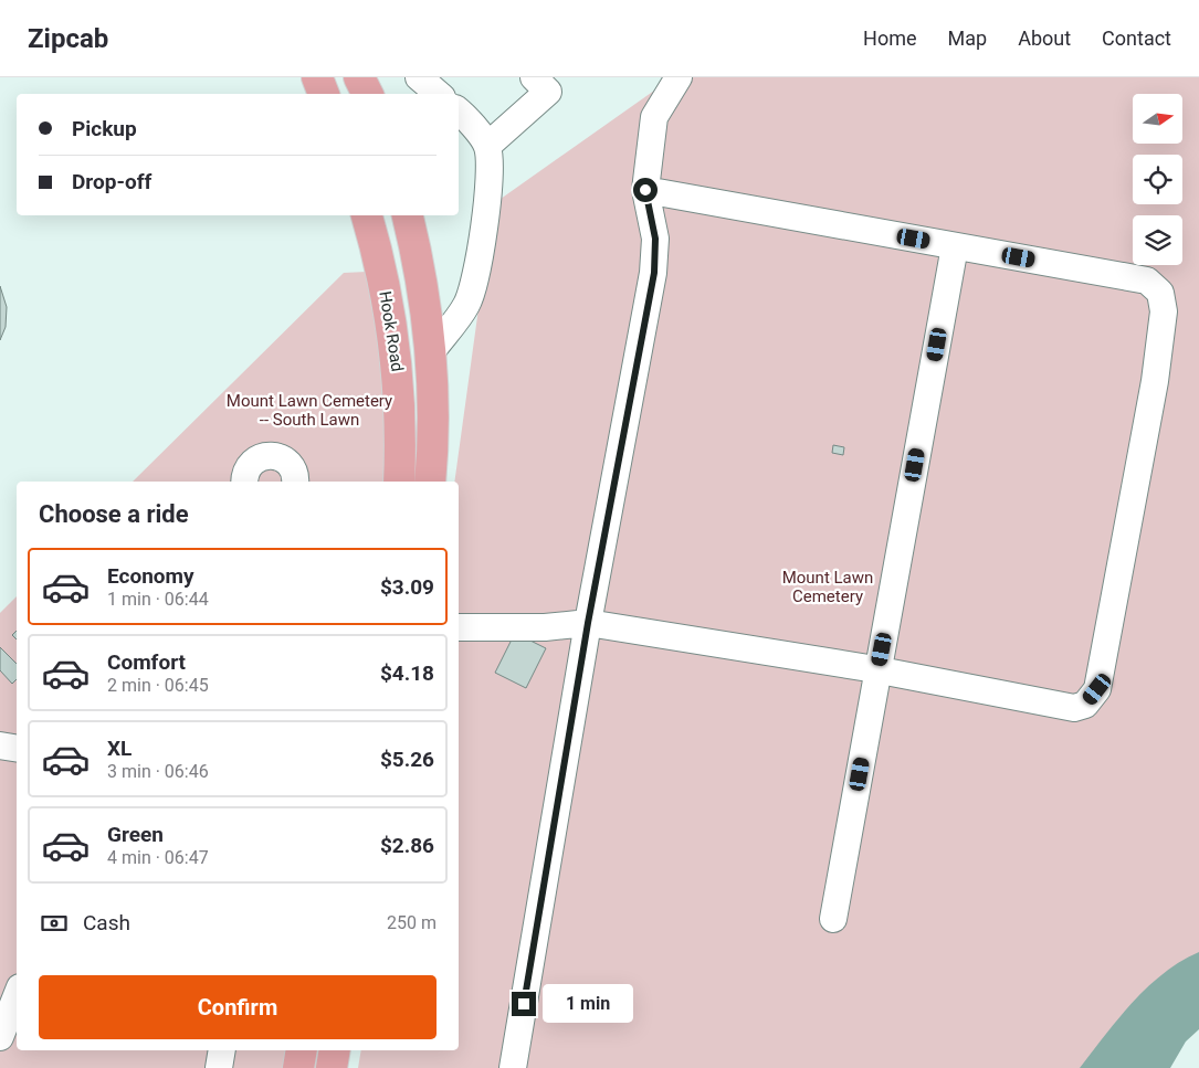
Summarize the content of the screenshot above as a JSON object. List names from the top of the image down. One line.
{"streets":{"main road":["Hook Road"]},"parks":["Mount Lawn Cemetery -- South Lawn","Mount Lawn Cemetery"],"north":"right","page":{"header":"Zipcab","nav":["Home","Map","About","Contact"],"banner":["Pickup","Drop-off"],"heading":"Choose a ride","list":[{"name":"Economy","note":"1 min · 06:44","value":"$3.09"},{"name":"Comfort","note":"2 min · 06:45","value":"$4.18"},{"name":"XL","note":"3 min · 06:46","value":"$5.26"},{"name":"Green","note":"4 min · 06:47","value":"$2.86"}],"pay":["Cash","250 m"],"buttons":"Confirm","bubble":"1 min"}}
